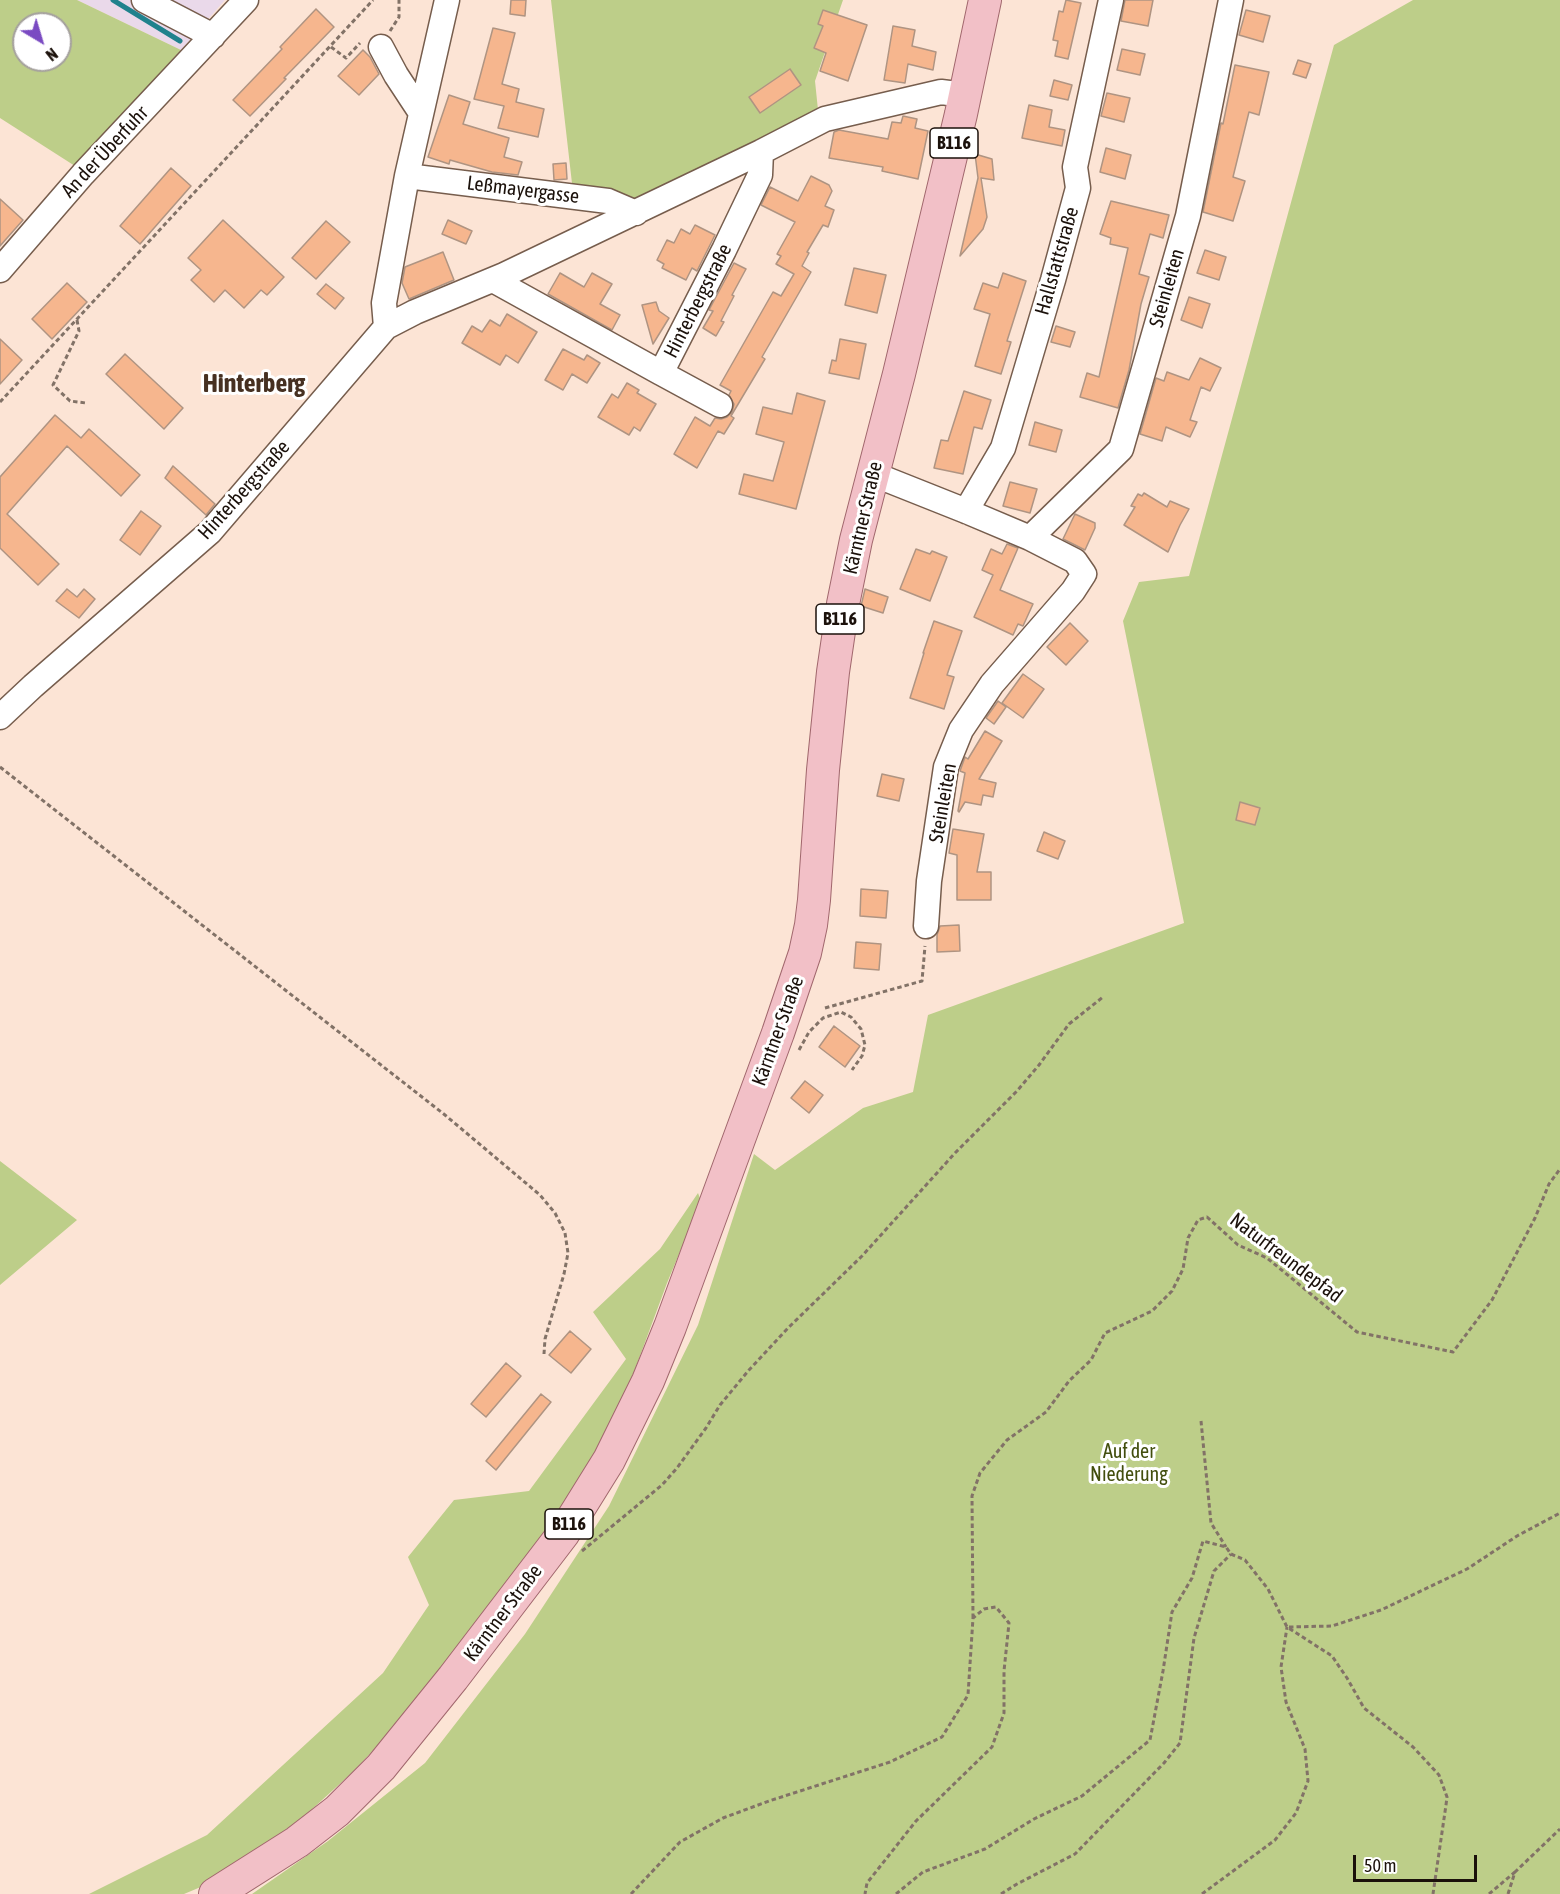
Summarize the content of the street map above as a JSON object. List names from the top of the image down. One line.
{"streets":{"main road":["B116","Kärntner Straße"],"street":["An der Überfuhr","Leßmayergasse","Hallstattstraße","Steinleiten","Hinterbergstraße"],"path":["Naturfreundepfad"]},"crossings":[["Leßmayergasse","Hinterbergstraße"],["Hallstattstraße","Steinleiten"],["Steinleiten","Kärntner Straße"],["Hinterbergstraße","Kärntner Straße"]],"districts":["Hinterberg"],"parks":["Auf der Niederung"],"scale_bar":"50 m","north":"bottom right"}
